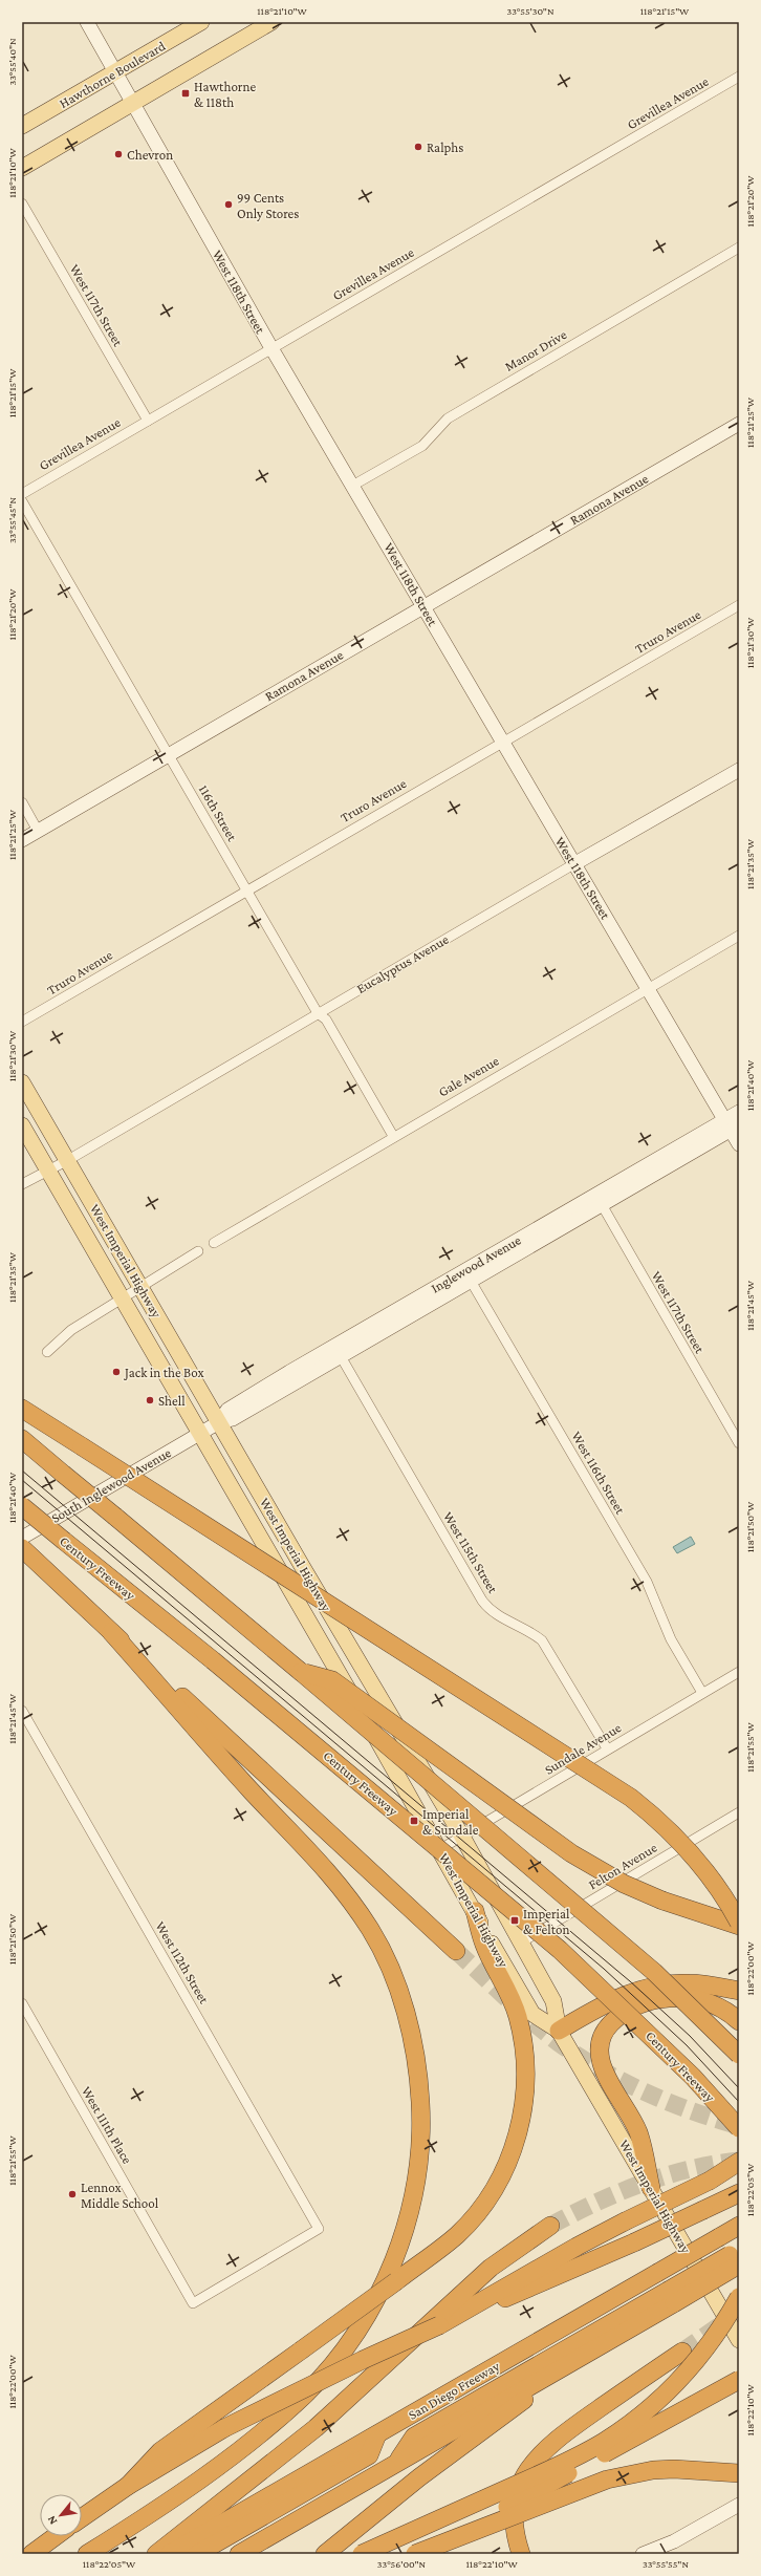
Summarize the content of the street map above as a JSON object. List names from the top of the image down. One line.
{"streets":{"highway":["Century Freeway","San Diego Freeway"],"main road":["Hawthorne Boulevard","West Imperial Highway"],"street":["Grevillea Avenue","West 118th Street","West 117th Street","Manor Drive","Ramona Avenue","Truro Avenue","116th Street","Eucalyptus Avenue","Gale Avenue","Inglewood Avenue","West 116th Street","South Inglewood Avenue","West 115th Street","Sundale Avenue","Felton Avenue","West 112th Street","West 111th Place"]},"crossings":[["Hawthorne Boulevard","West 118th Street"],["Grevillea Avenue","West 118th Street"],["Grevillea Avenue","West 117th Street"],["West 118th Street","Manor Drive"],["West 118th Street","Ramona Avenue"],["West 118th Street","Truro Avenue"],["West 118th Street","Eucalyptus Avenue"],["West 118th Street","Gale Avenue"],["West 118th Street","Inglewood Avenue"],["West 117th Street","Inglewood Avenue"],["Ramona Avenue","116th Street"],["Truro Avenue","116th Street"],["116th Street","Eucalyptus Avenue"],["116th Street","Gale Avenue"],["Eucalyptus Avenue","West Imperial Highway"],["West Imperial Highway","Inglewood Avenue"],["West Imperial Highway","South Inglewood Avenue"],["West Imperial Highway","Sundale Avenue"],["West Imperial Highway","Felton Avenue"],["Inglewood Avenue","West 116th Street"],["Inglewood Avenue","South Inglewood Avenue"],["Inglewood Avenue","West 115th Street"],["West 116th Street","Sundale Avenue"],["West 115th Street","Sundale Avenue"],["West 112th Street","West 111th Place"]],"places":{"transit":["Hawthorne & 118th","Imperial & Sundale","Imperial & Felton"],"other":["Ralphs","Chevron","99 Cents Only Stores","Jack in the Box","Shell","Lennox Middle School"]},"north":"bottom left","coordinates":["118°21'10\"W","33°55'30\"N","118°21'15\"W","33°55'40\"N","118°21'20\"W","118°21'25\"W","33°55'45\"N","118°21'30\"W","118°21'35\"W","118°21'40\"W","118°21'45\"W","118°21'50\"W","118°21'55\"W","118°22'00\"W","118°22'05\"W","118°22'10\"W","33°56'00\"N","33°55'55\"N"]}
